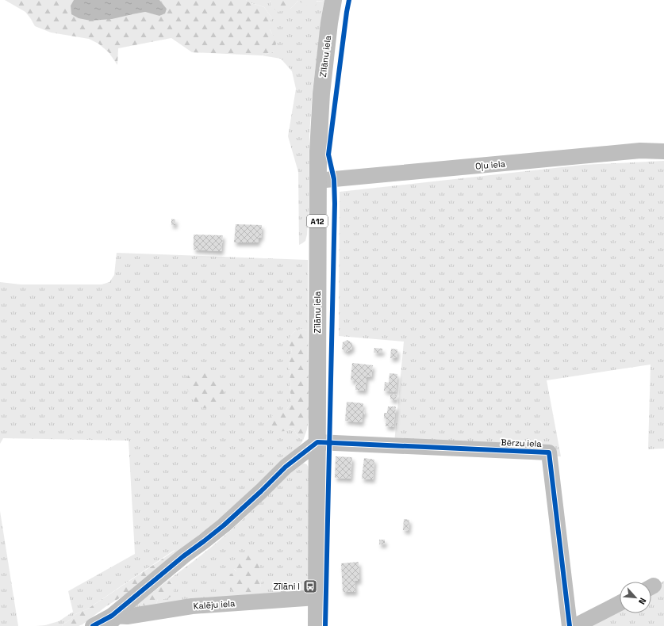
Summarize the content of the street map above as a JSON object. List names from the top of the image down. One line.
{"streets":{"highway":["Zīlānu iela","A12"],"street":["Oļu iela","Bērzu iela","Kalēju iela"]},"crossings":[["Zīlānu iela","Oļu iela"],["Zīlānu iela","Bērzu iela"],["Zīlānu iela","Kalēju iela"]],"places":{"bus stop":["Zīlāni I"]},"north":"bottom right"}
